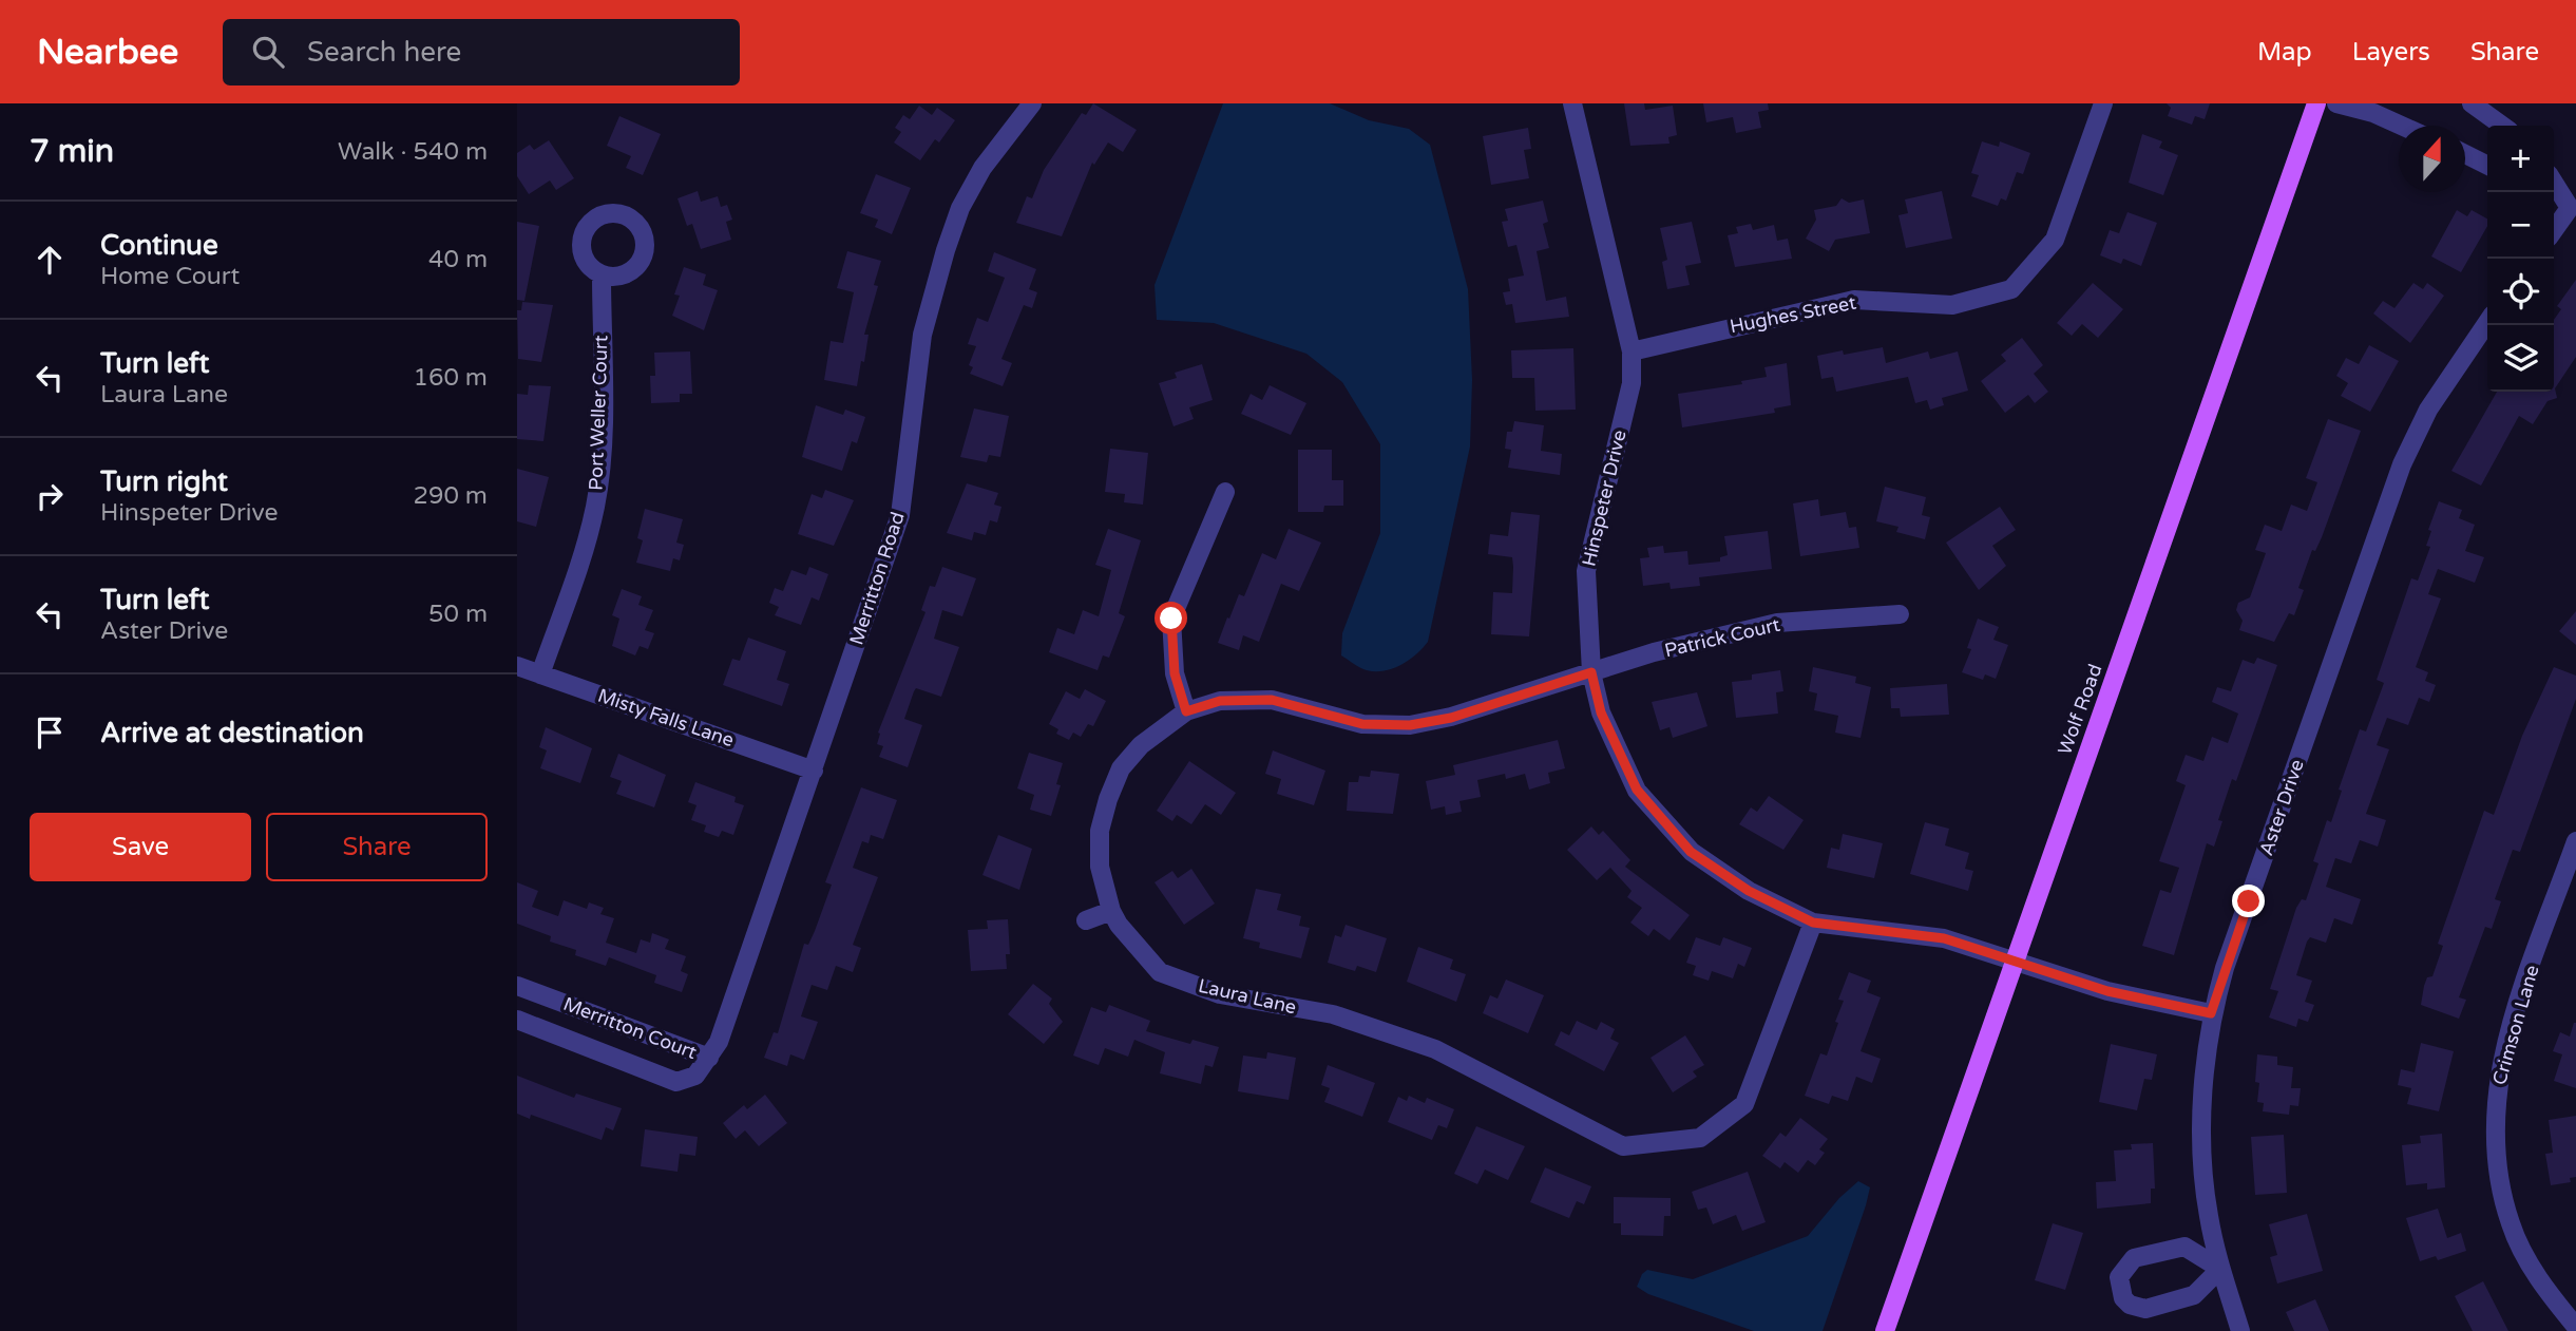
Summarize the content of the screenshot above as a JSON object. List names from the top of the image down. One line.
{"streets":{"main road":["Wolf Road"],"street":["Hughes Street","Port Weller Court","Hinspeter Drive","Merritton Road","Patrick Court","Misty Falls Lane","Aster Drive","Laura Lane","Crimson Lane","Merritton Court"]},"crossings":[["Hughes Street","Hinspeter Drive"],["Port Weller Court","Misty Falls Lane"],["Hinspeter Drive","Patrick Court"],["Hinspeter Drive","Wolf Road"],["Hinspeter Drive","Aster Drive"],["Hinspeter Drive","Laura Lane"],["Merritton Road","Misty Falls Lane"],["Merritton Road","Merritton Court"],["Patrick Court","Laura Lane"]],"north":"top","page":{"header":"Nearbee","search":"Search here","nav":["Map","Layers","Share"],"heading":["7 min","Walk · 540 m"],"map_buttons":["+","−"],"list":[["Continue","Home Court","40 m"],["Turn left","Laura Lane","160 m"],["Turn right","Hinspeter Drive","290 m"],["Turn left","Aster Drive","50 m"],"Arrive at destination"],"buttons":["Save","Share"]}}
